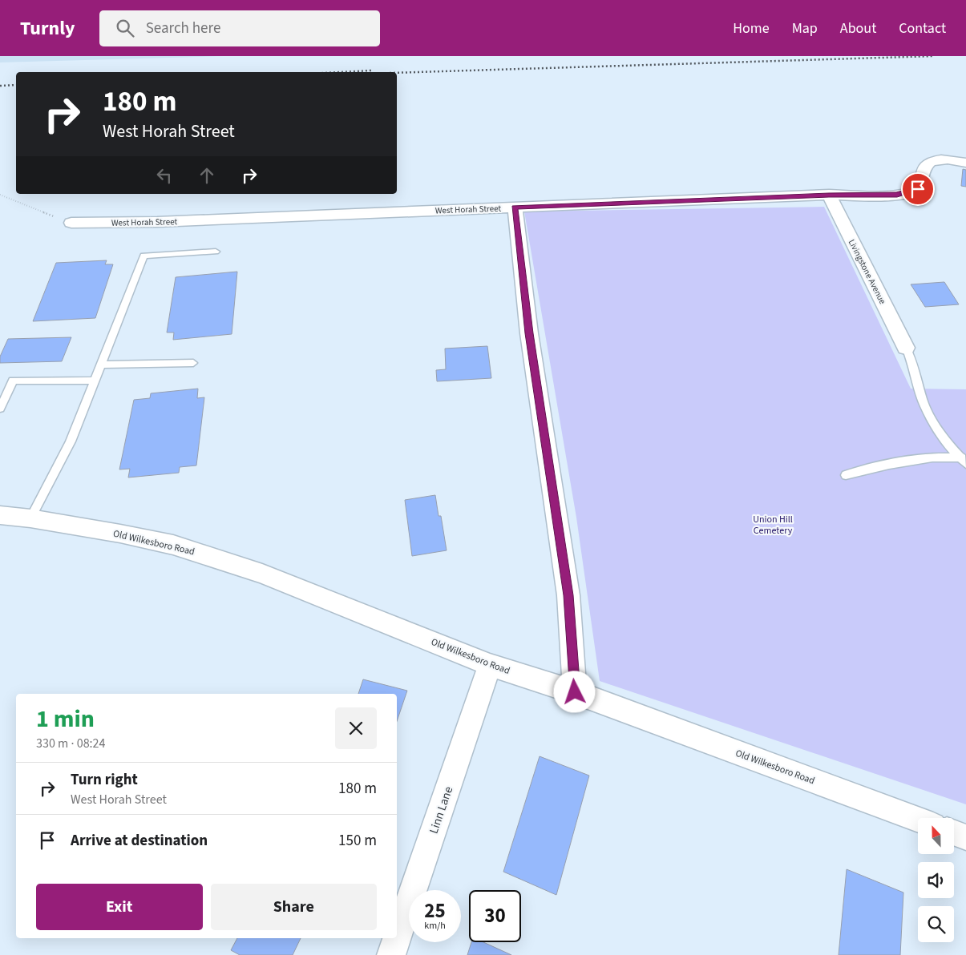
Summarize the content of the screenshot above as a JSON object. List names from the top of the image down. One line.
{"streets":{"street":["West Horah Street","Livingstone Avenue","Old Wilkesboro Road","Linn Lane"]},"crossings":[["West Horah Street","Livingstone Avenue"],["Old Wilkesboro Road","Linn Lane"]],"parks":["Union Hill Cemetery"],"north":"top","page":{"header":"Turnly","search":"Search here","nav":["Home","Map","About","Contact"],"turn":["180 m","West Horah Street"],"heading":["1 min","330 m · 08:24"],"list":[{"name":"Turn right","note":"West Horah Street","value":"180 m"},{"name":"Arrive at destination","value":"150 m"}],"buttons":["Exit","Share"],"speed":"25 km/h","limit":"30"}}
